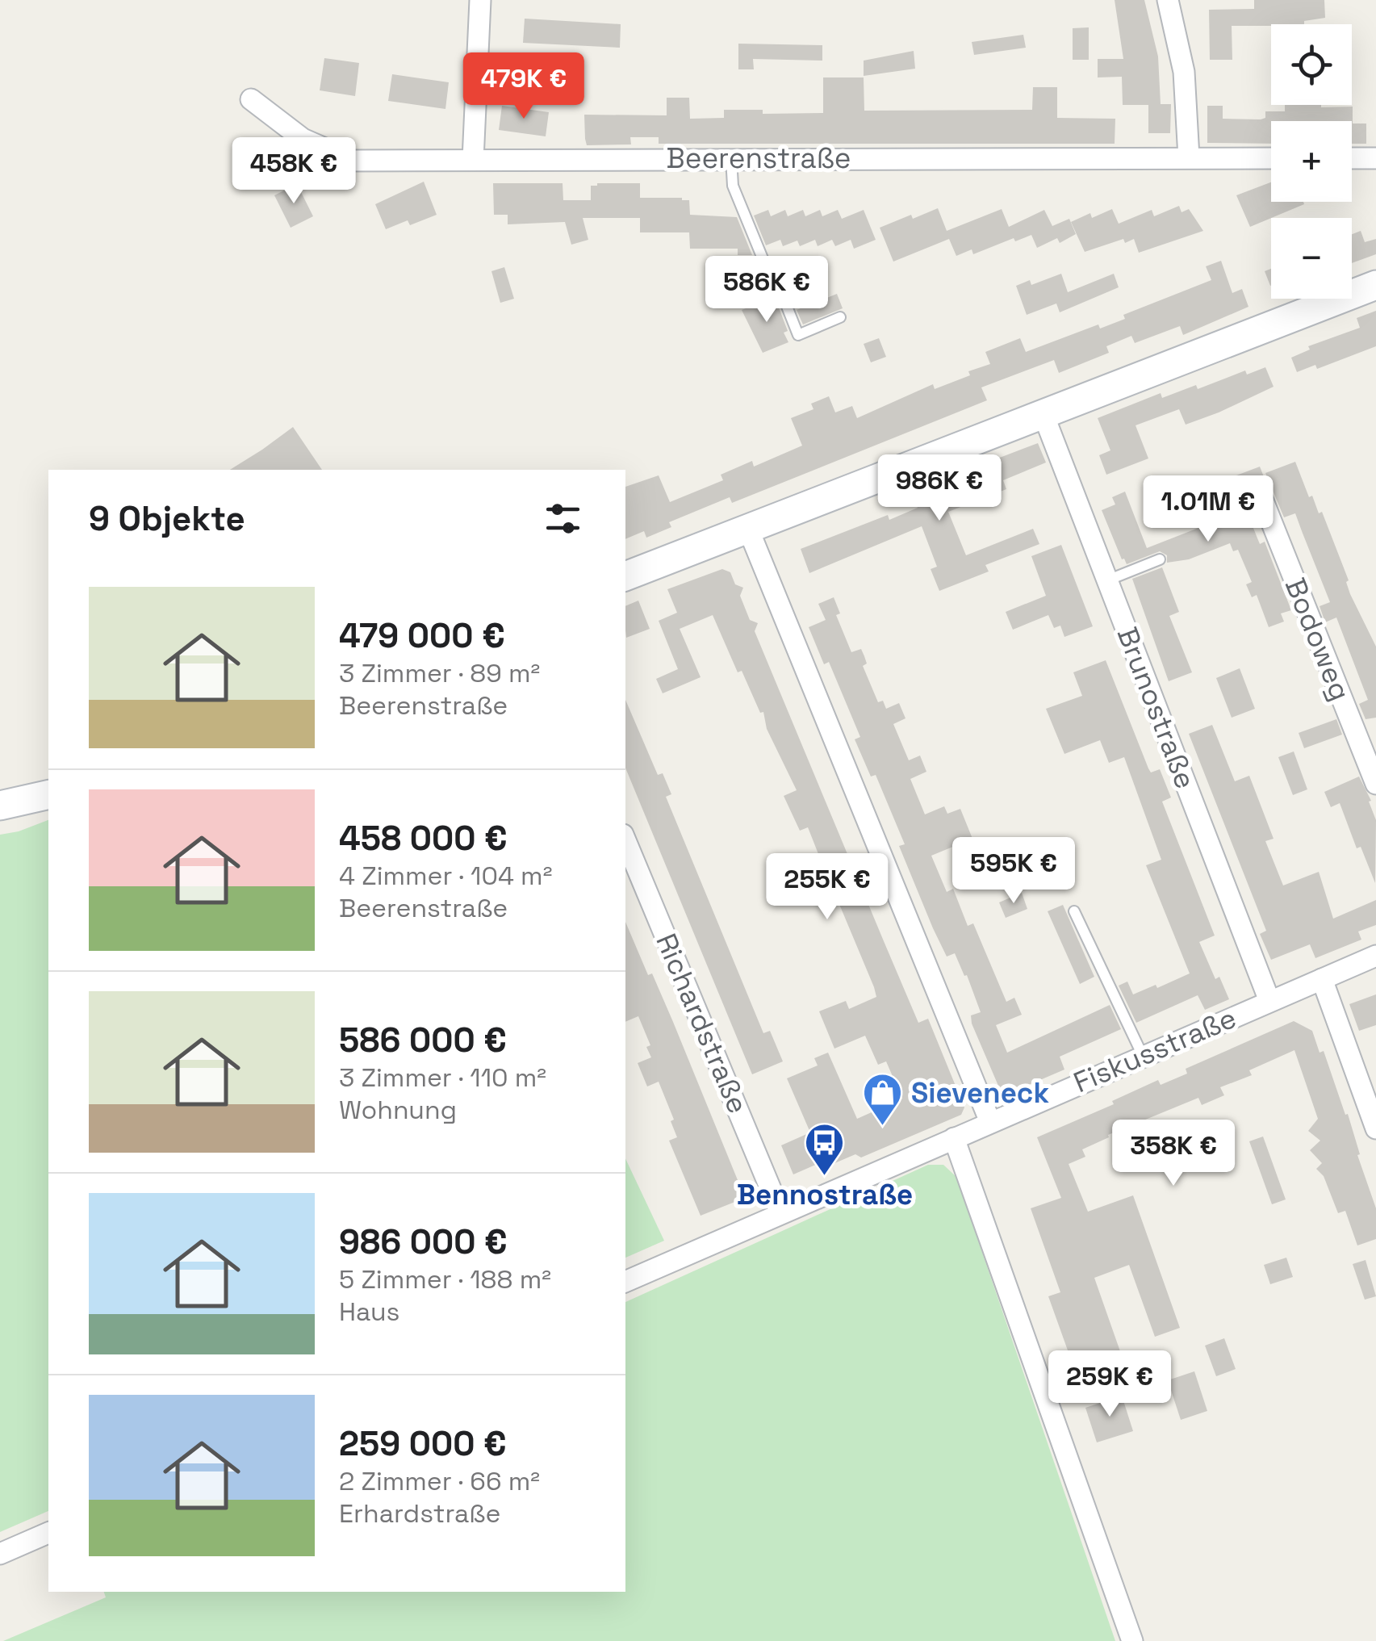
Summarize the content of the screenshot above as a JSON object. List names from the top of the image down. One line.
{"streets":{"street":["Beerenstraße","Bodoweg","Brunostraße","Richardstraße","Fiskusstraße"]},"crossings":[["Brunostraße","Fiskusstraße"],["Richardstraße","Fiskusstraße"]],"places":{"shop":["Sieveneck"],"bus stop":["Bennostraße"]},"page":{"map_buttons":["+","−"],"price":["479K €","458K €","586K €","986K €","1.01M €","595K €","255K €","358K €","259K €"],"heading":"9 Objekte","list":[{"name":"479 000 €","note":"3 Zimmer · 89 m² · Beerenstraße"},{"name":"458 000 €","note":"4 Zimmer · 104 m² · Beerenstraße"},{"name":"586 000 €","note":"3 Zimmer · 110 m² · Wohnung"},{"name":"986 000 €","note":"5 Zimmer · 188 m² · Haus"},{"name":"259 000 €","note":"2 Zimmer · 66 m² · Erhardstraße"}]}}
